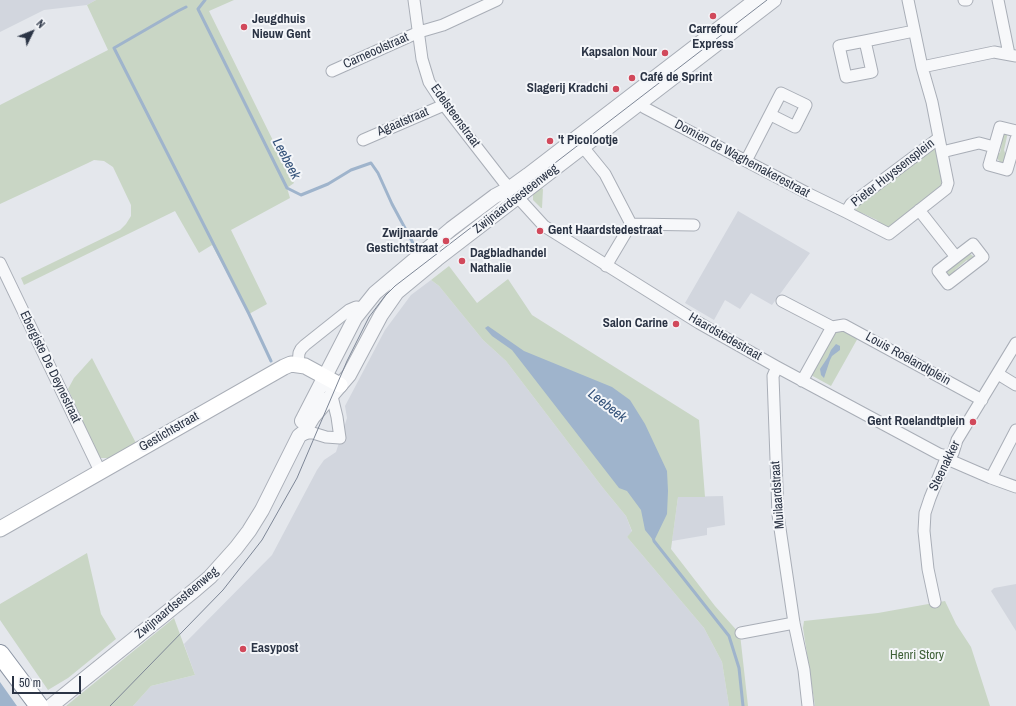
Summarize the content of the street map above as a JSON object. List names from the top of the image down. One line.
{"streets":{"main road":["Gestichtstraat"],"street":["Carneoolstraat","Edelsteenstraat","Agaatstraat","Domien de Waghemakerestraat","Pieter Huyssensplein","Zwijnaardsesteenweg","Haardstedestraat","Louis Roelandtplein","Ebergiste De Deynestraat","Steenakker","Muilaardstraat"]},"crossings":[["Carneoolstraat","Edelsteenstraat"],["Edelsteenstraat","Agaatstraat"],["Edelsteenstraat","Zwijnaardsesteenweg"],["Edelsteenstraat","Haardstedestraat"],["Domien de Waghemakerestraat","Pieter Huyssensplein"],["Domien de Waghemakerestraat","Zwijnaardsesteenweg"],["Zwijnaardsesteenweg","Haardstedestraat"],["Haardstedestraat","Steenakker"],["Haardstedestraat","Muilaardstraat"],["Louis Roelandtplein","Steenakker"],["Ebergiste De Deynestraat","Gestichtstraat"]],"water":["Leebeek"],"parks":["Henri Story"],"places":["Carrefour Express","Jeugdhuis Nieuw Gent","Kapsalon Nour","Café de Sprint","Slagerij Kradchi","'t Picolootje","Gent Haardstedestraat","Zwijnaarde Gestichtstraat","Dagbladhandel Nathalie","Salon Carine","Gent Roelandtplein","Easypost"],"scale_bar":"50 m","north":"top right"}
